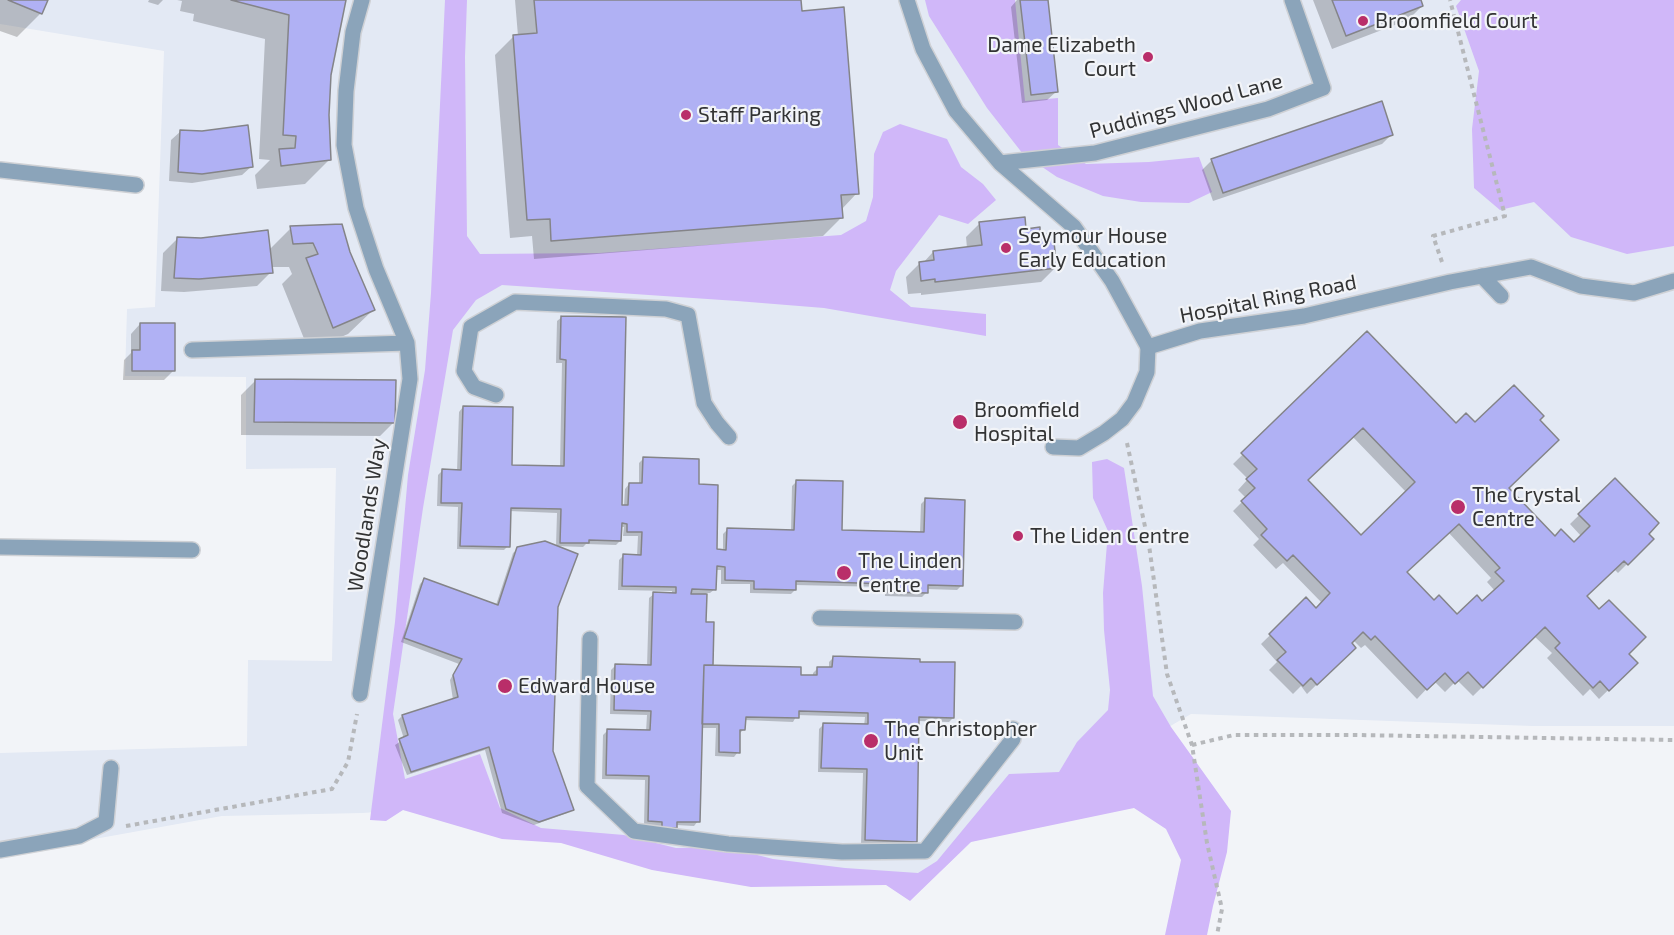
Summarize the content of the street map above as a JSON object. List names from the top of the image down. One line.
{"streets":{"street":["Puddings Wood Lane","Hospital Ring Road","Woodlands Way"]},"places":["Broomfield Court","Dame Elizabeth Court","Staff Parking","Seymour House Early Education","Broomfield Hospital","The Crystal Centre","The Liden Centre","The Linden Centre","Edward House","The Christopher Unit"]}
